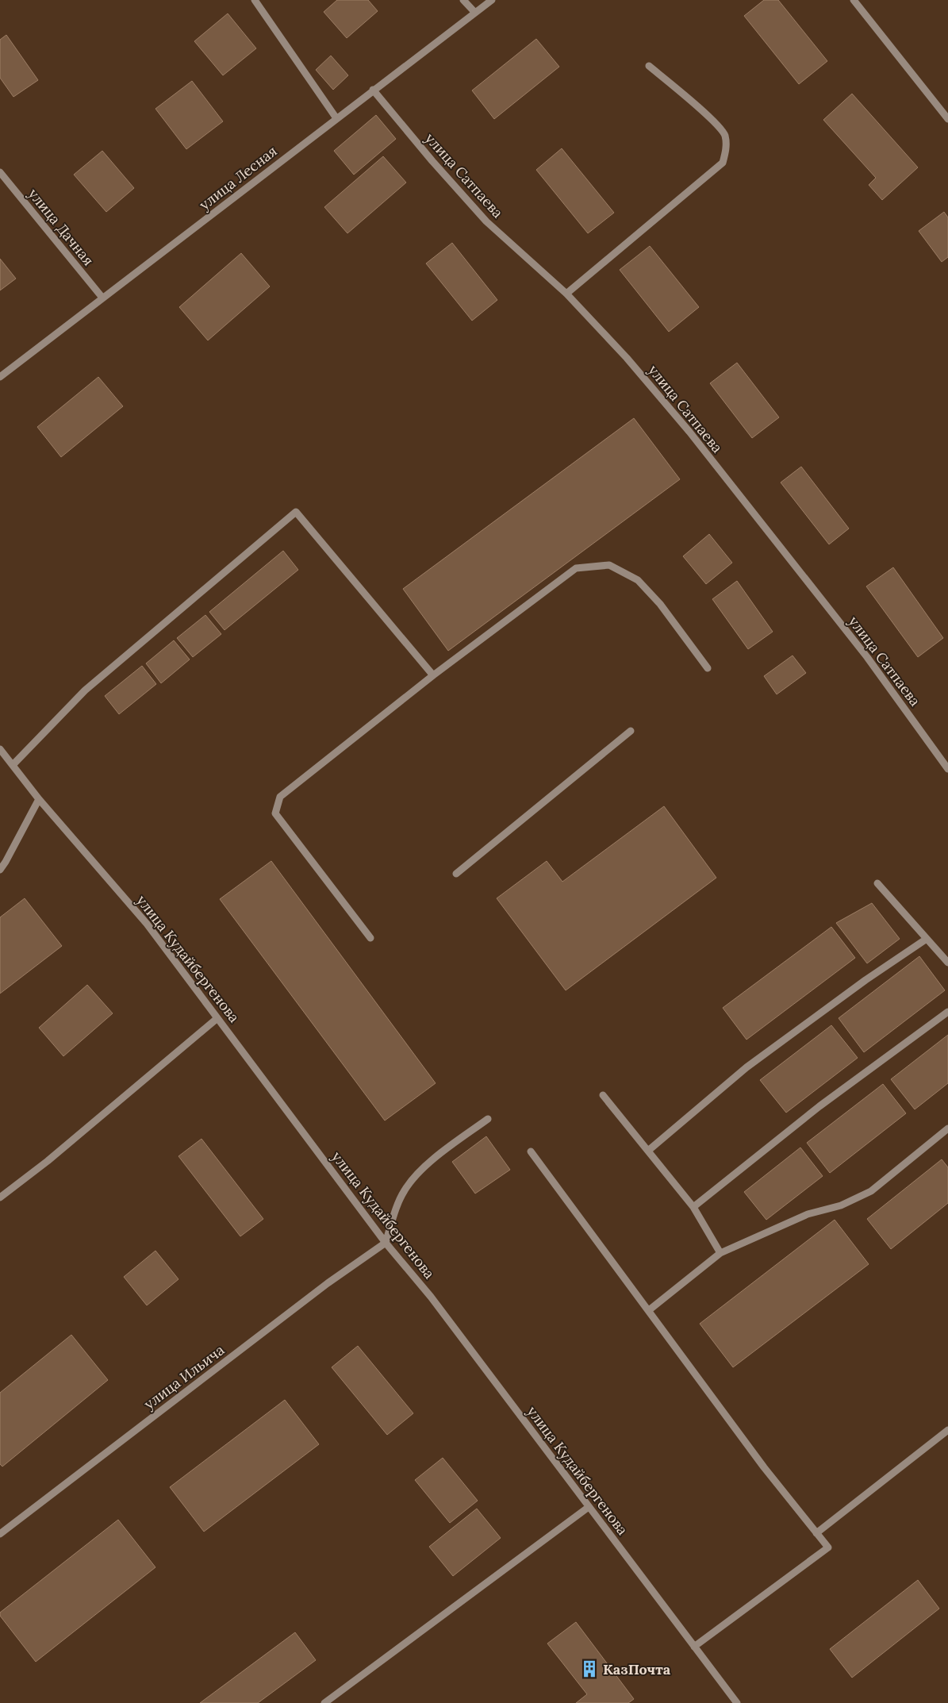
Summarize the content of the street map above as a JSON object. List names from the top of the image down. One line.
{"streets":{"street":["улица Сатпаева","улица Лесная","улица Дачная","улица Кудайбергенова","улица Ильича"]},"crossings":[["улица Сатпаева","улица Лесная"],["улица Лесная","улица Дачная"],["улица Кудайбергенова","улица Ильича"]],"places":{"building":["КазПочта"]}}
